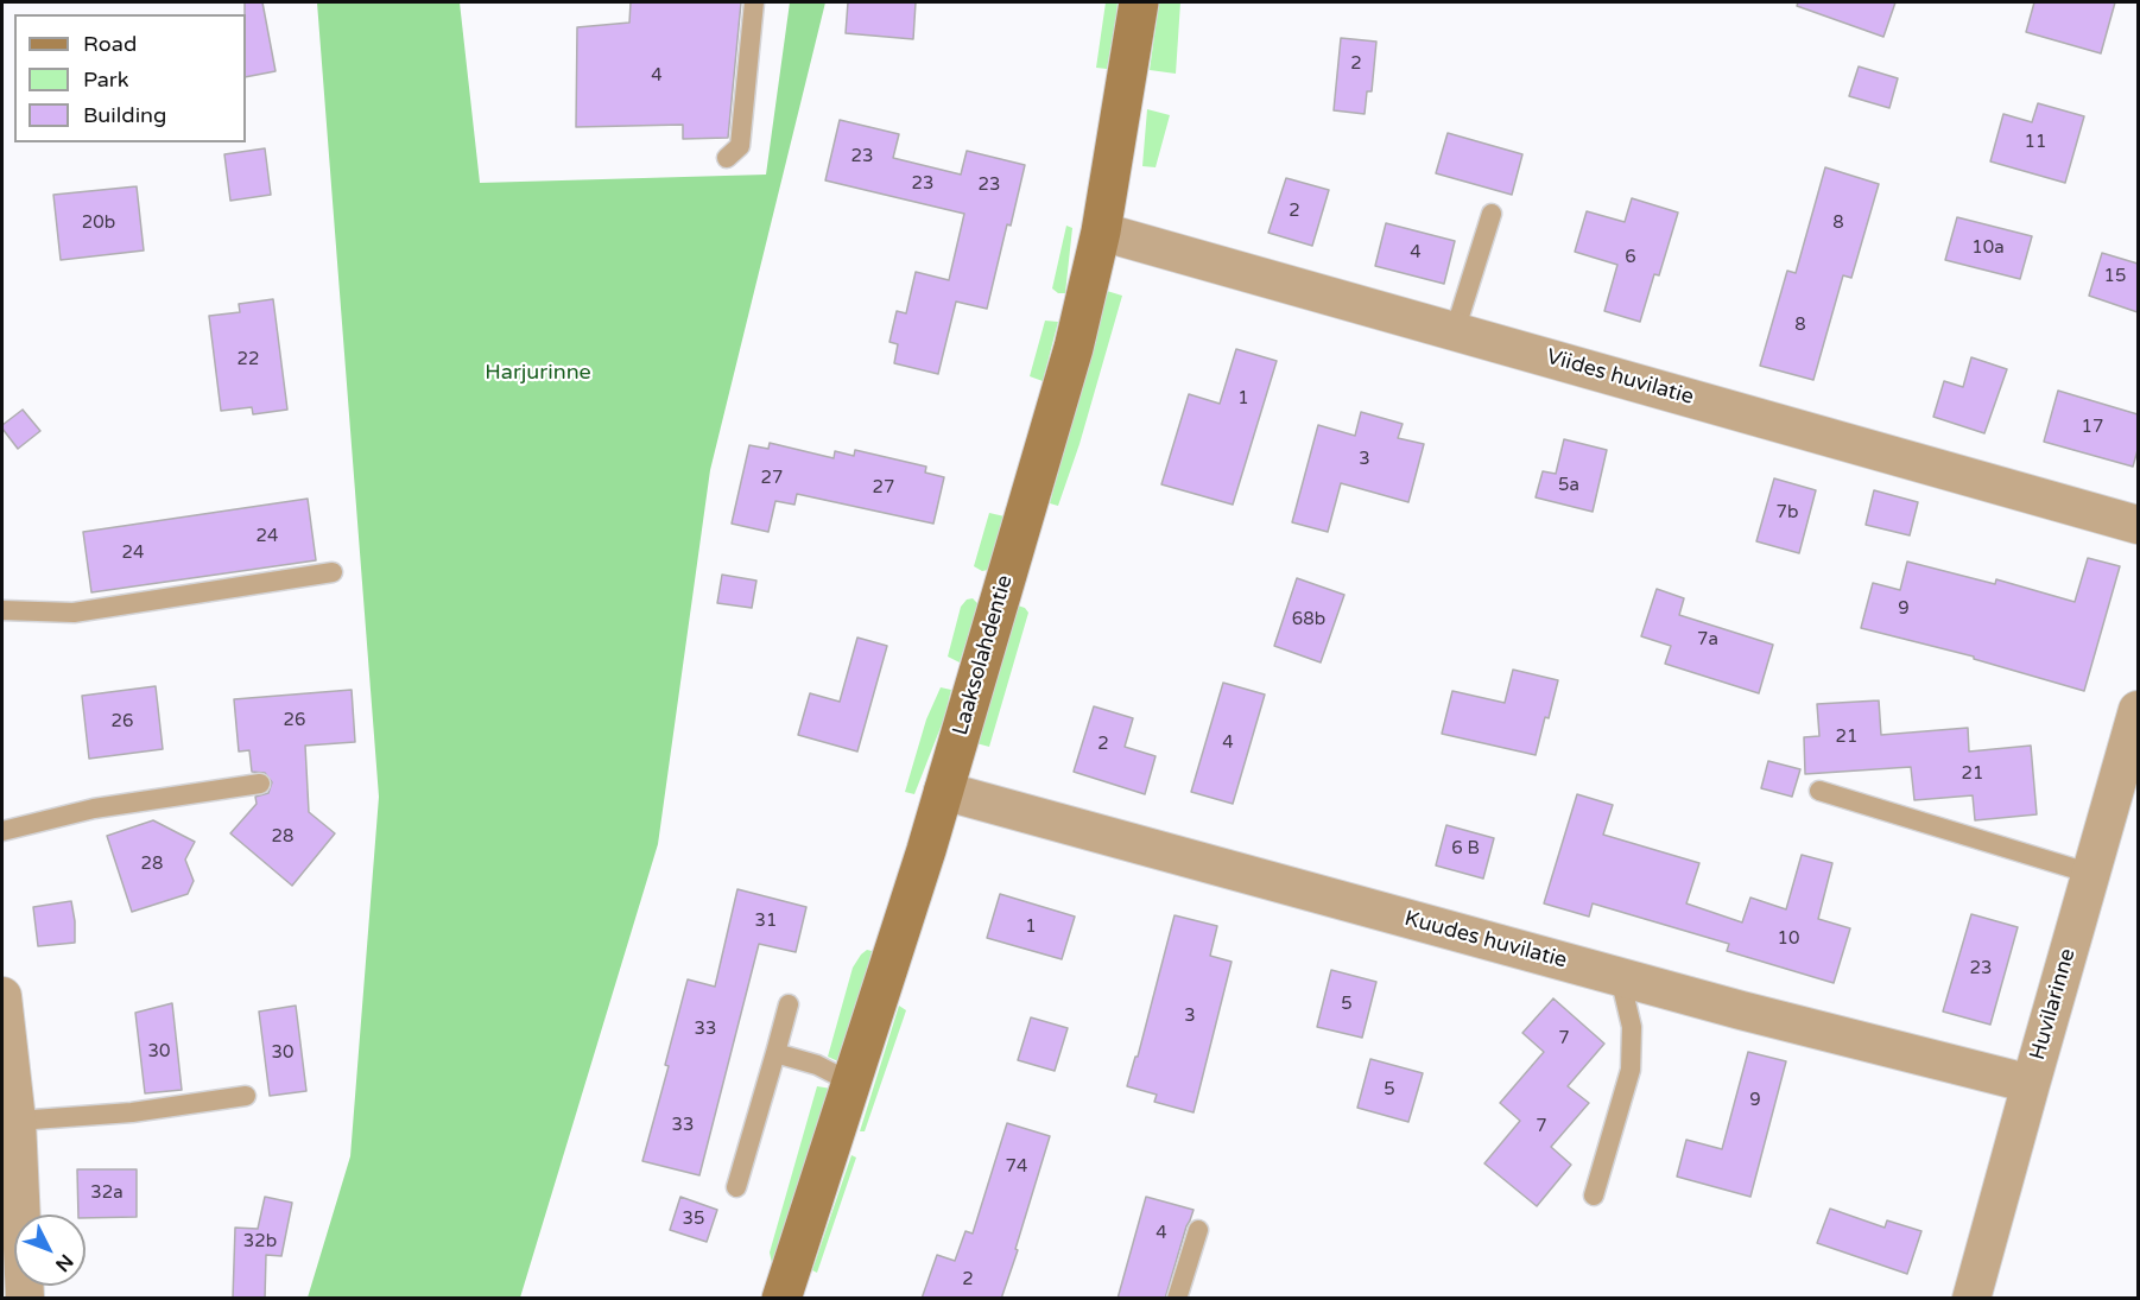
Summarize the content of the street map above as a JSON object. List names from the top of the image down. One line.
{"streets":{"street":["Viides huvilatie","Laaksolahdentie","Kuudes huvilatie","Huvilarinne"]},"crossings":[["Viides huvilatie","Laaksolahdentie"],["Laaksolahdentie","Kuudes huvilatie"],["Kuudes huvilatie","Huvilarinne"]],"parks":["Harjurinne"],"house_numbers":["2","4","11","23","23","23","2","20b","8","10a","4","6","15","8","22","1","17","3","27","5a","27","7b","24","24","9","68b","7a","26","26","21","4","2","21","28","6 B","28","31","1","10","23","5","3","33","7","30","30","5","9","33","7","74","32a","35","4","32b","2"],"legend":["Road","Park","Building"],"north":"bottom right"}
